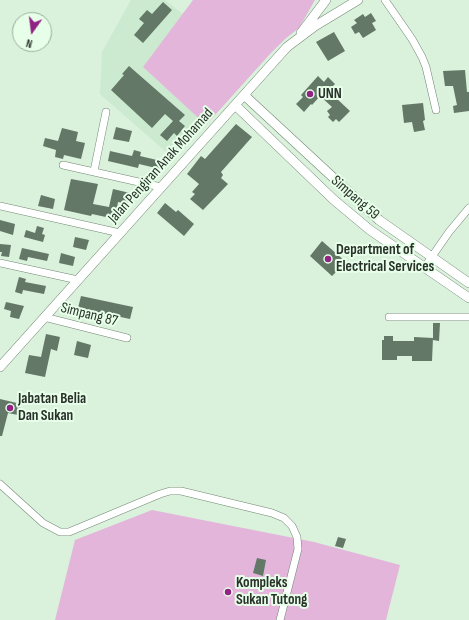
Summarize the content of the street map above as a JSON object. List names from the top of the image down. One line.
{"streets":{"street":["Jalan Pengiran Anak Mohamad","Simpang 59","Simpang 87"]},"crossings":[["Jalan Pengiran Anak Mohamad","Simpang 59"],["Jalan Pengiran Anak Mohamad","Simpang 87"]],"places":["UNN","Department of Electrical Services","Jabatan Belia Dan Sukan","Kompleks Sukan Tutong"],"north":"bottom"}
